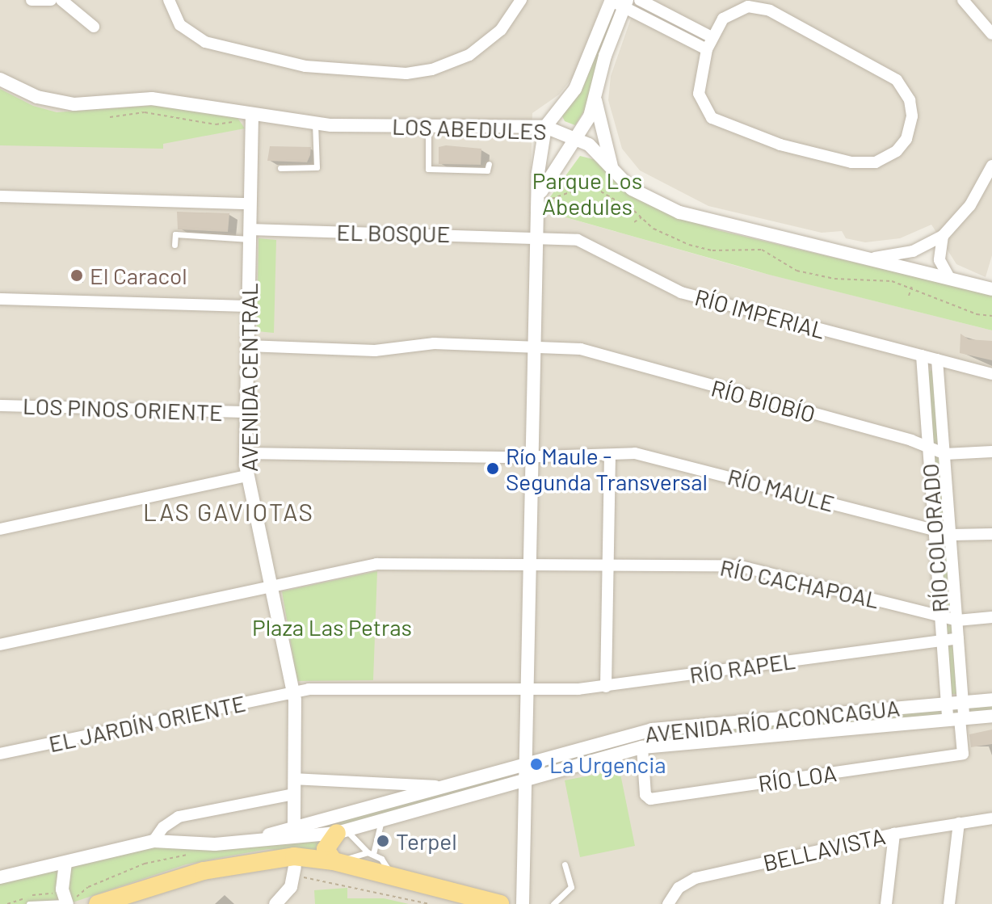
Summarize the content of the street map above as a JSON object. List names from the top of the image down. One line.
{"streets":{"street":["LOS ABEDULES","EL BOSQUE","RÍO IMPERIAL","AVENIDA CENTRAL","RÍO BIOBÍO","LOS PINOS ORIENTE","RÍO MAULE","RÍO COLORADO","RÍO CACHAPOAL","RÍO RAPEL","AVENIDA RÍO ACONCAGUA","EL JARDÍN ORIENTE","RÍO LOA","BELLAVISTA"]},"crossings":[["LOS ABEDULES","AVENIDA CENTRAL"],["EL BOSQUE","RÍO IMPERIAL"],["EL BOSQUE","AVENIDA CENTRAL"],["RÍO IMPERIAL","RÍO COLORADO"],["AVENIDA CENTRAL","RÍO BIOBÍO"],["AVENIDA CENTRAL","LOS PINOS ORIENTE"],["AVENIDA CENTRAL","RÍO MAULE"],["AVENIDA CENTRAL","RÍO CACHAPOAL"],["AVENIDA CENTRAL","AVENIDA RÍO ACONCAGUA"],["AVENIDA CENTRAL","EL JARDÍN ORIENTE"],["RÍO BIOBÍO","RÍO COLORADO"],["RÍO MAULE","RÍO COLORADO"],["RÍO COLORADO","RÍO CACHAPOAL"],["RÍO COLORADO","RÍO RAPEL"],["RÍO COLORADO","AVENIDA RÍO ACONCAGUA"],["RÍO COLORADO","RÍO LOA"],["RÍO RAPEL","EL JARDÍN ORIENTE"],["AVENIDA RÍO ACONCAGUA","RÍO LOA"]],"districts":["LAS GAVIOTAS"],"parks":["Parque Los Abedules","Plaza Las Petras"],"places":["El Caracol","Río Maule - Segunda Transversal","La Urgencia","Terpel"]}
